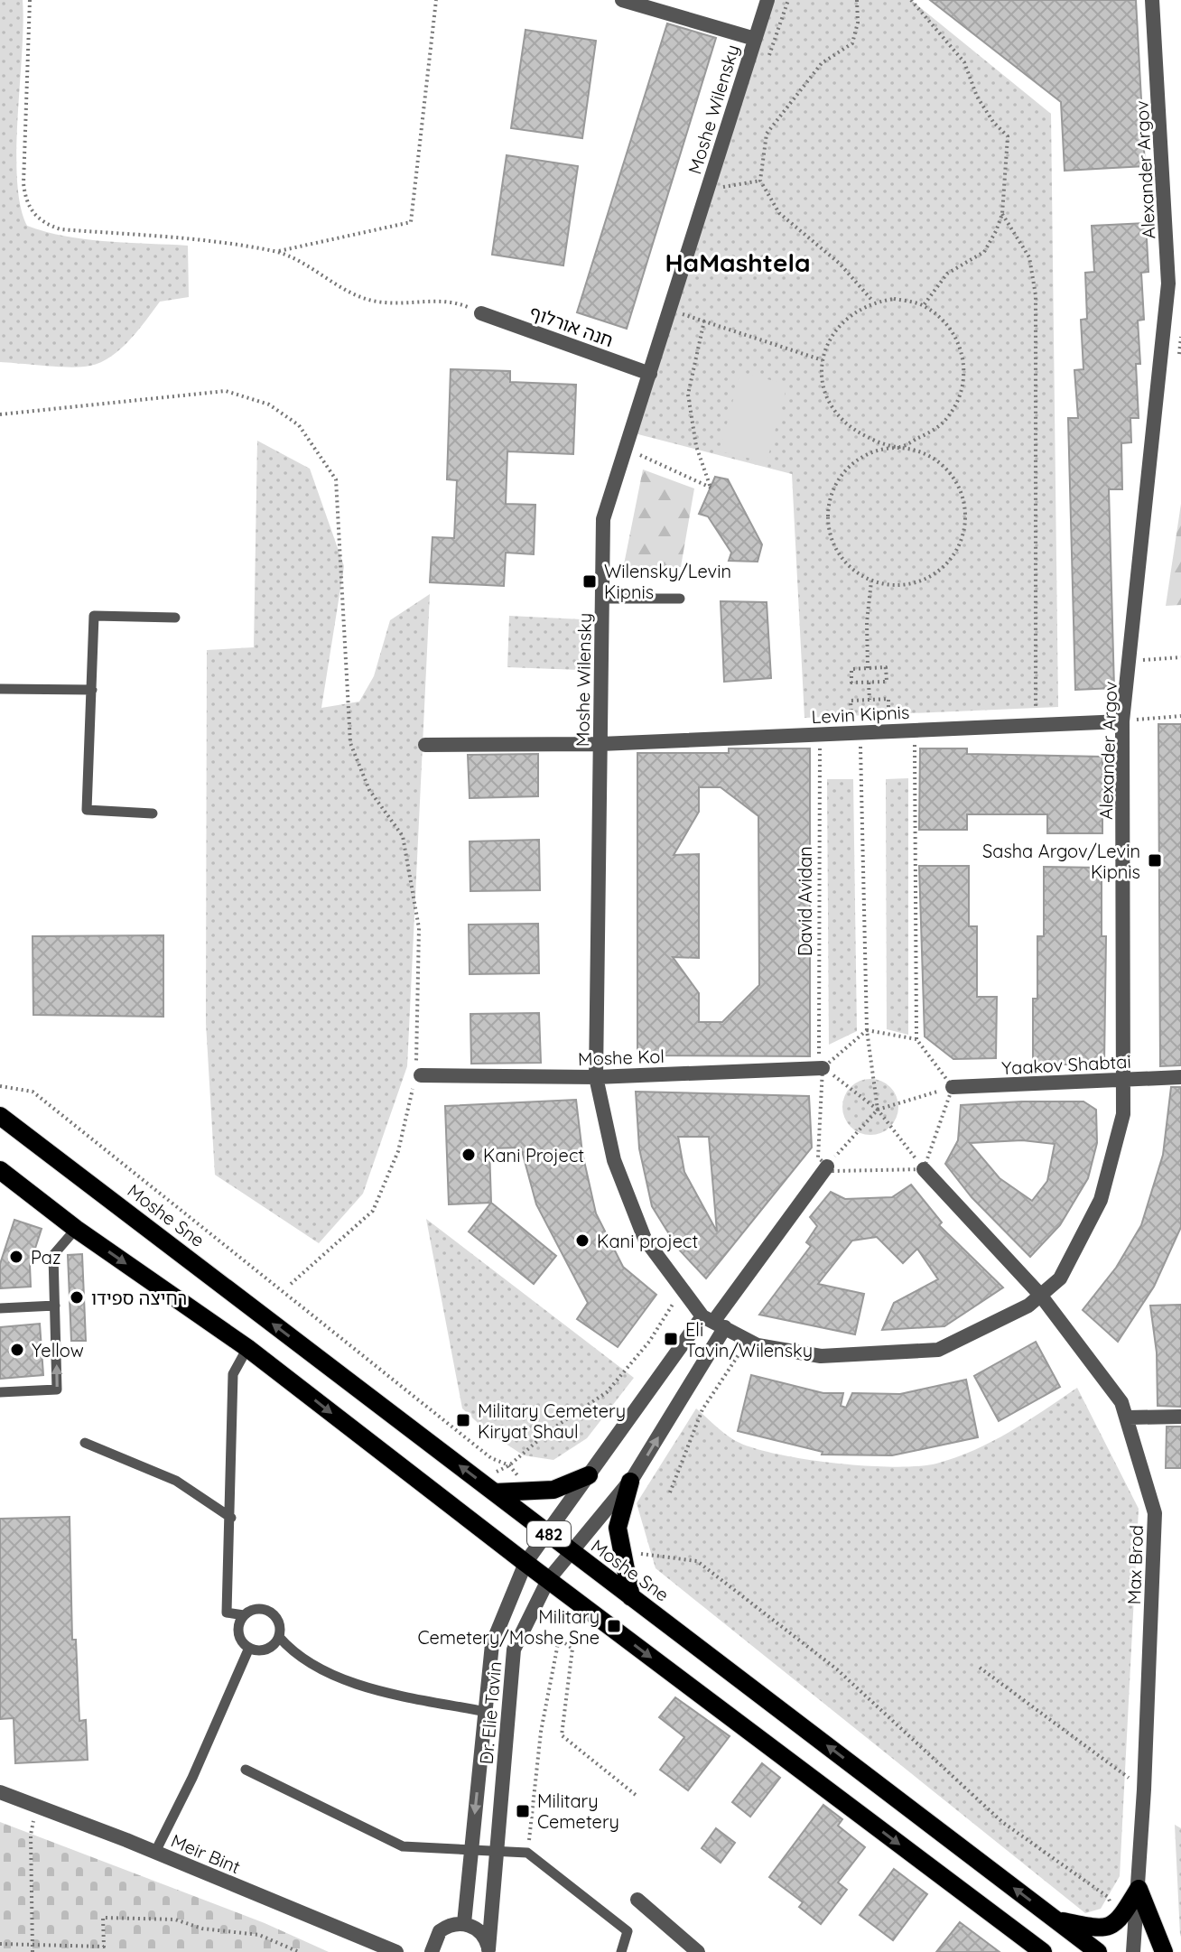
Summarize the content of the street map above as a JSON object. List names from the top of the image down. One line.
{"streets":{"main road":["Moshe Sne","482"],"street":["Moshe Wilensky","Alexander Argov","חנה אורלוף","Levin Kipnis","Moshe Kol","Yaakov Shabtai","Max Brod","Dr. Elie Tavin","Meir Bint"],"path":["David Avidan"]},"crossings":[["Moshe Wilensky","Alexander Argov"],["Moshe Wilensky","חנה אורלוף"],["Moshe Wilensky","Levin Kipnis"],["Moshe Wilensky","Moshe Kol"],["Moshe Wilensky","Dr. Elie Tavin"],["Alexander Argov","Levin Kipnis"],["Alexander Argov","Yaakov Shabtai"],["Alexander Argov","Max Brod"],["Alexander Argov","Dr. Elie Tavin"],["Levin Kipnis","David Avidan"],["David Avidan","Moshe Kol"],["David Avidan","Dr. Elie Tavin"],["Moshe Sne","Dr. Elie Tavin"],["482","Dr. Elie Tavin"]],"districts":["HaMashtela"],"places":{"transit":["Wilensky/Levin Kipnis","Sasha Argov/Levin Kipnis","Eli Tavin/Wilensky","Military Cemetery Kiryat Shaul","Military Cemetery/Moshe Sne","Military Cemetery"],"other":["Kani Project","Kani project","Paz","רחיצה ספידו","Yellow"]}}
